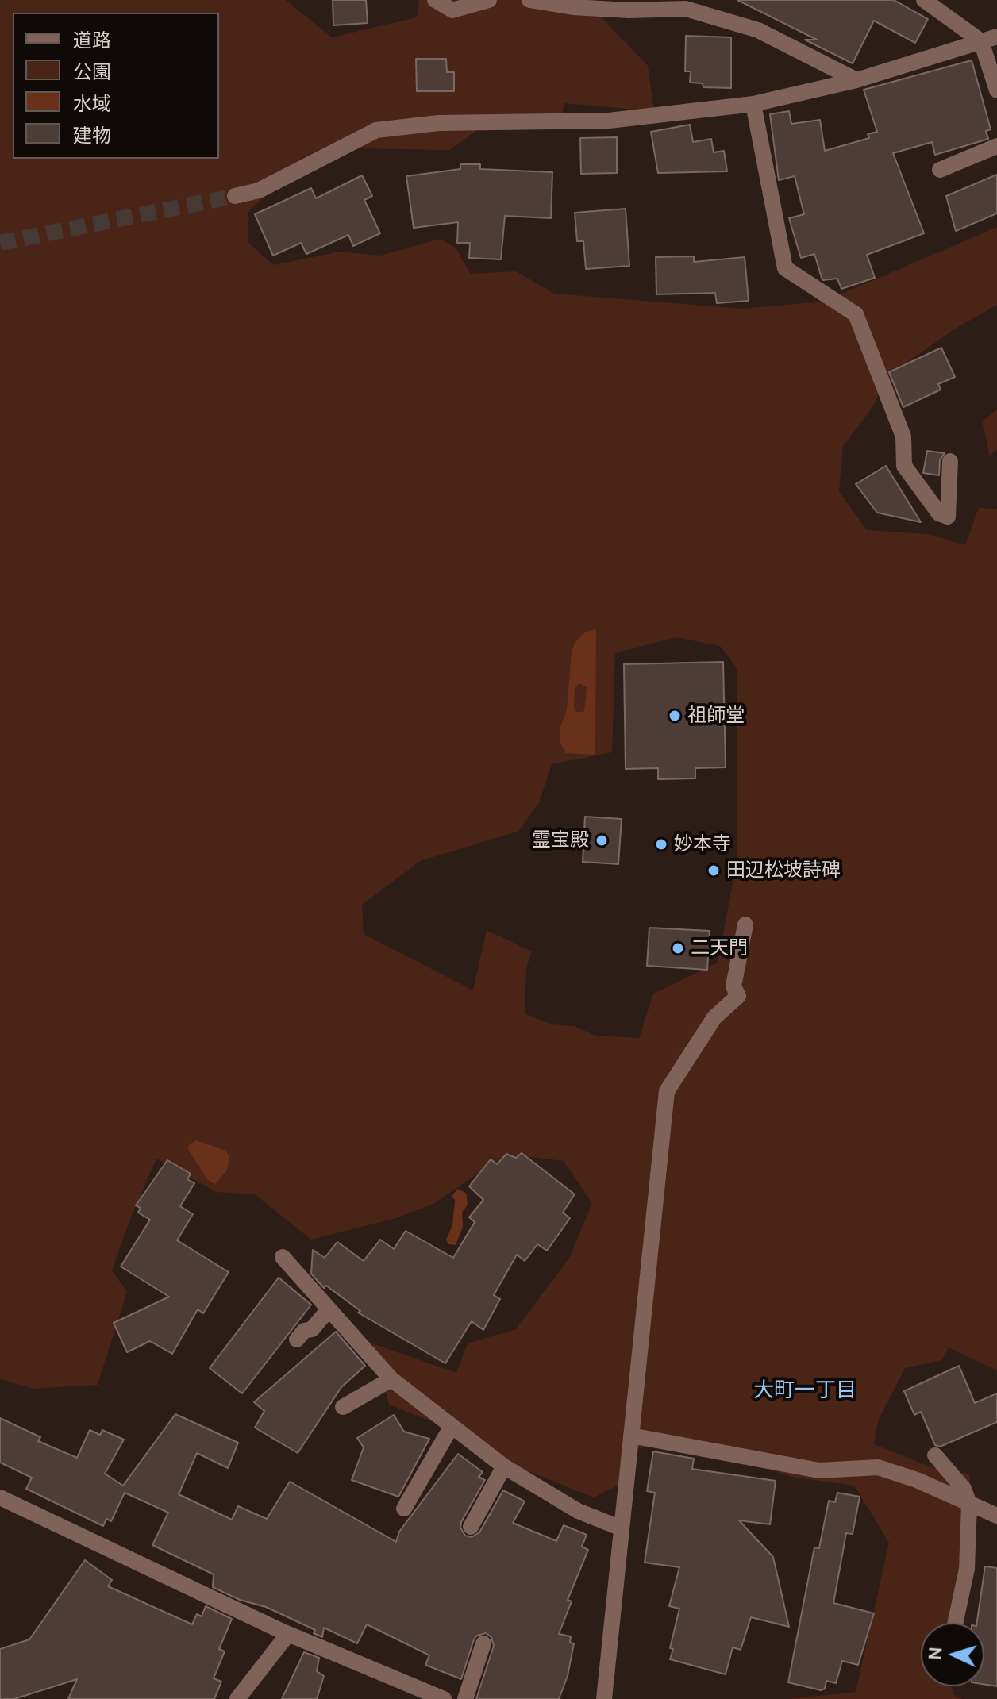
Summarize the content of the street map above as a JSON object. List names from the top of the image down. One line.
{"districts":["大町一丁目"],"places":["祖師堂","霊宝殿","妙本寺","田辺松坡詩碑","二天門"],"legend":["道路","公園","水域","建物"],"north":"left"}
